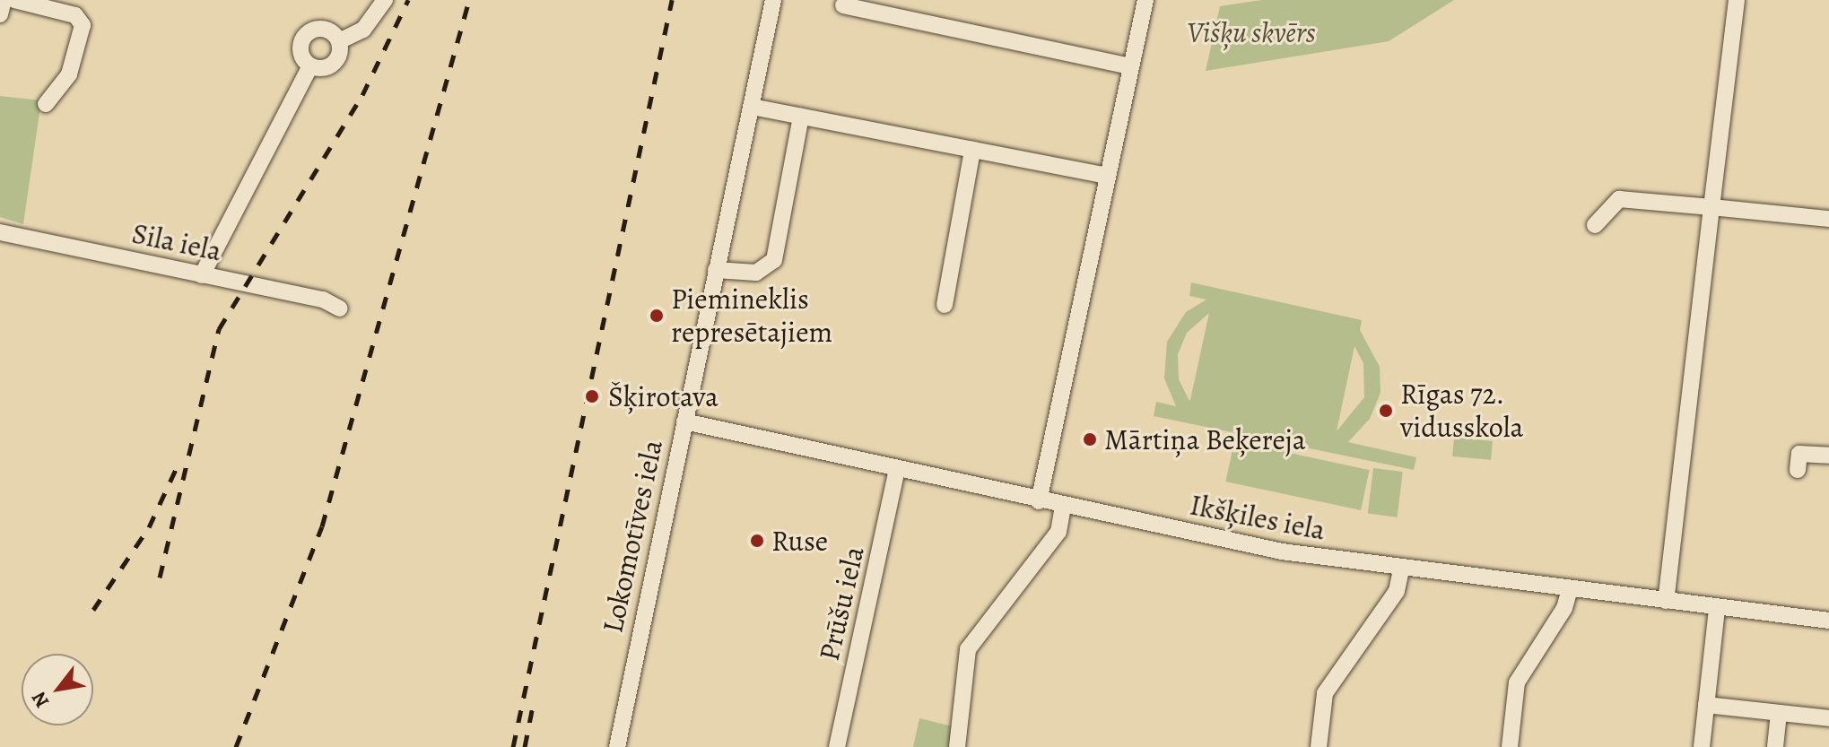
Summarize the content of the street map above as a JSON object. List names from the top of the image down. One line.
{"streets":{"street":["Sila iela","Ikšķiles iela","Lokomotīves iela","Prūšu iela"]},"crossings":[["Ikšķiles iela","Lokomotīves iela"],["Ikšķiles iela","Prūšu iela"]],"parks":["Višķu skvērs"],"places":["Piemineklis represētajiem","Šķirotava","Rīgas 72. vidusskola","Mārtiņa Beķereja","Ruse"],"north":"bottom left"}
